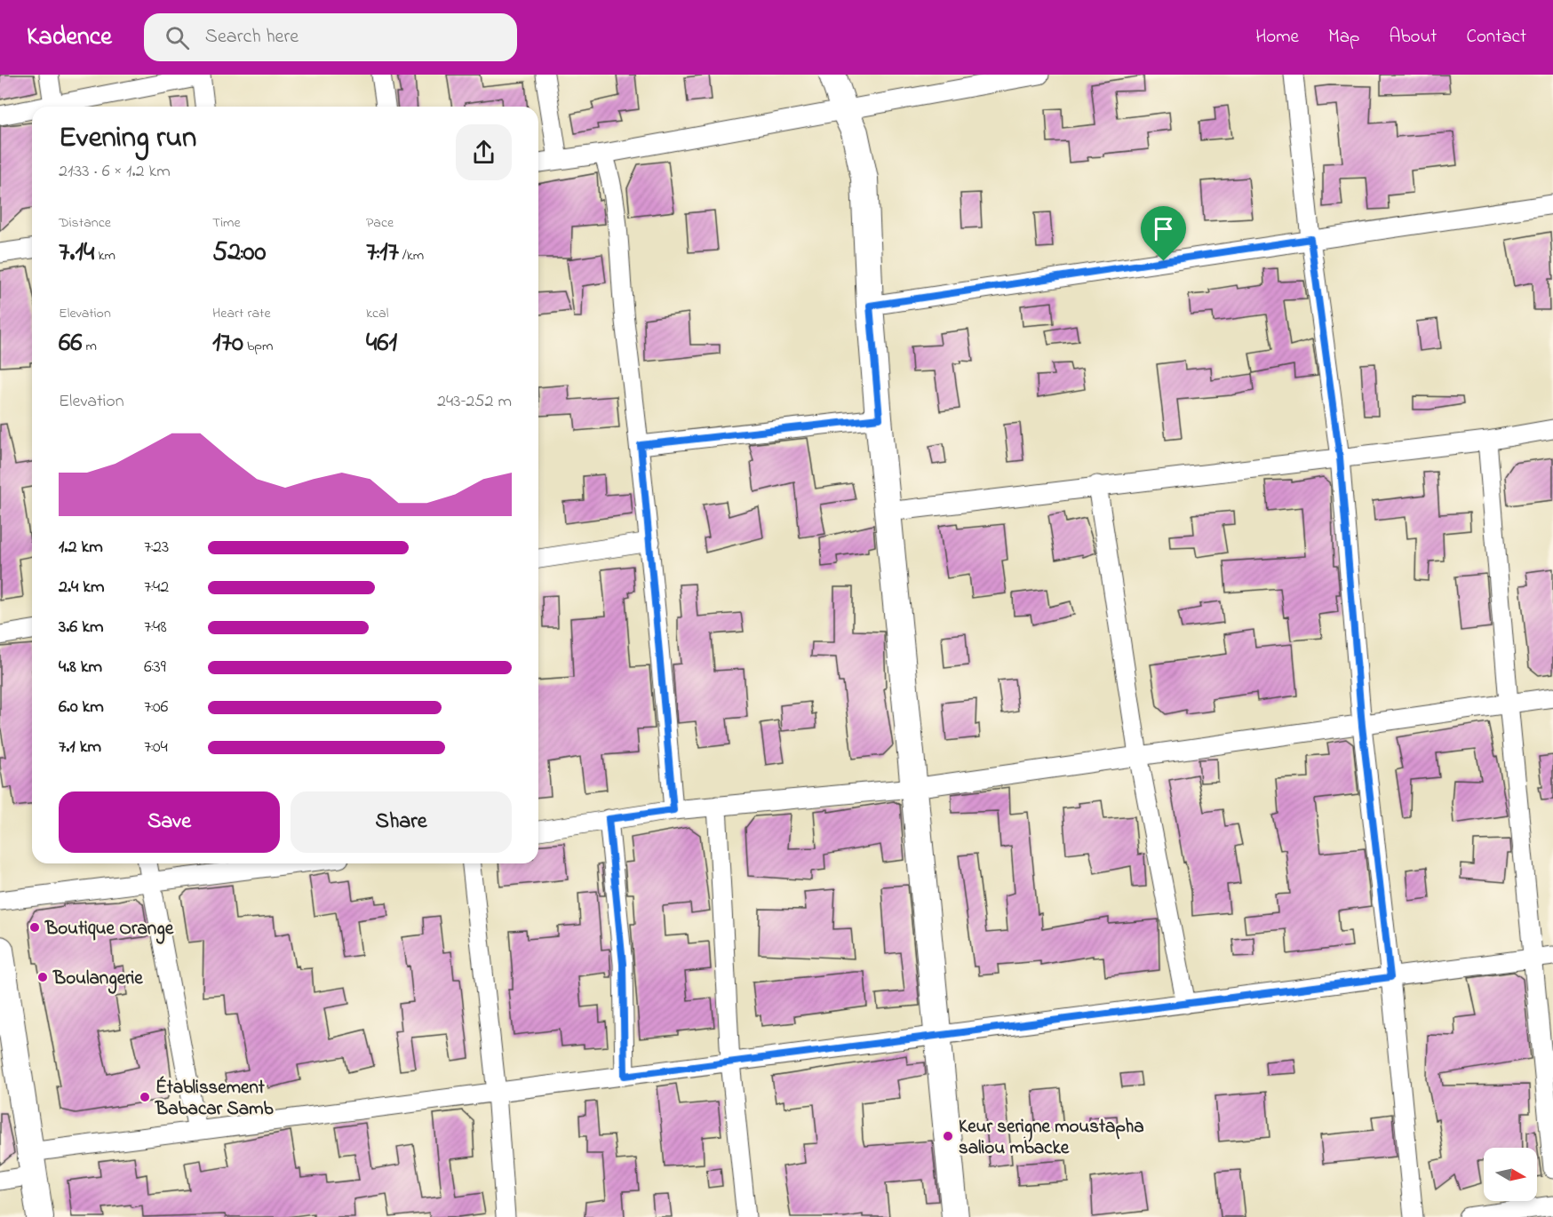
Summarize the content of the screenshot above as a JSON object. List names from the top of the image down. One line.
{"places":["Boutique Orange","Boulangerie","Établissement Babacar Samb","Keur serigne moustapha saliou mbacke"],"north":"right","page":{"header":"Kadence","search":"Search here","nav":["Home","Map","About","Contact"],"heading":["Evening run","21:33 · 6 × 1.2 km"],"stats":[["Distance","7.14 km"],["Time","52:00"],["Pace","7:17 /km"],["Elevation","66 m"],["Heart rate","170 bpm"],["kcal","461"]],"chart":["Elevation","243–252 m"],"list":[{"name":"1.2 km","note":"7:23"},{"name":"2.4 km","note":"7:42"},{"name":"3.6 km","note":"7:48"},{"name":"4.8 km","note":"6:39"},{"name":"6.0 km","note":"7:06"},{"name":"7.1 km","note":"7:04"}],"buttons":["Save","Share"]}}
